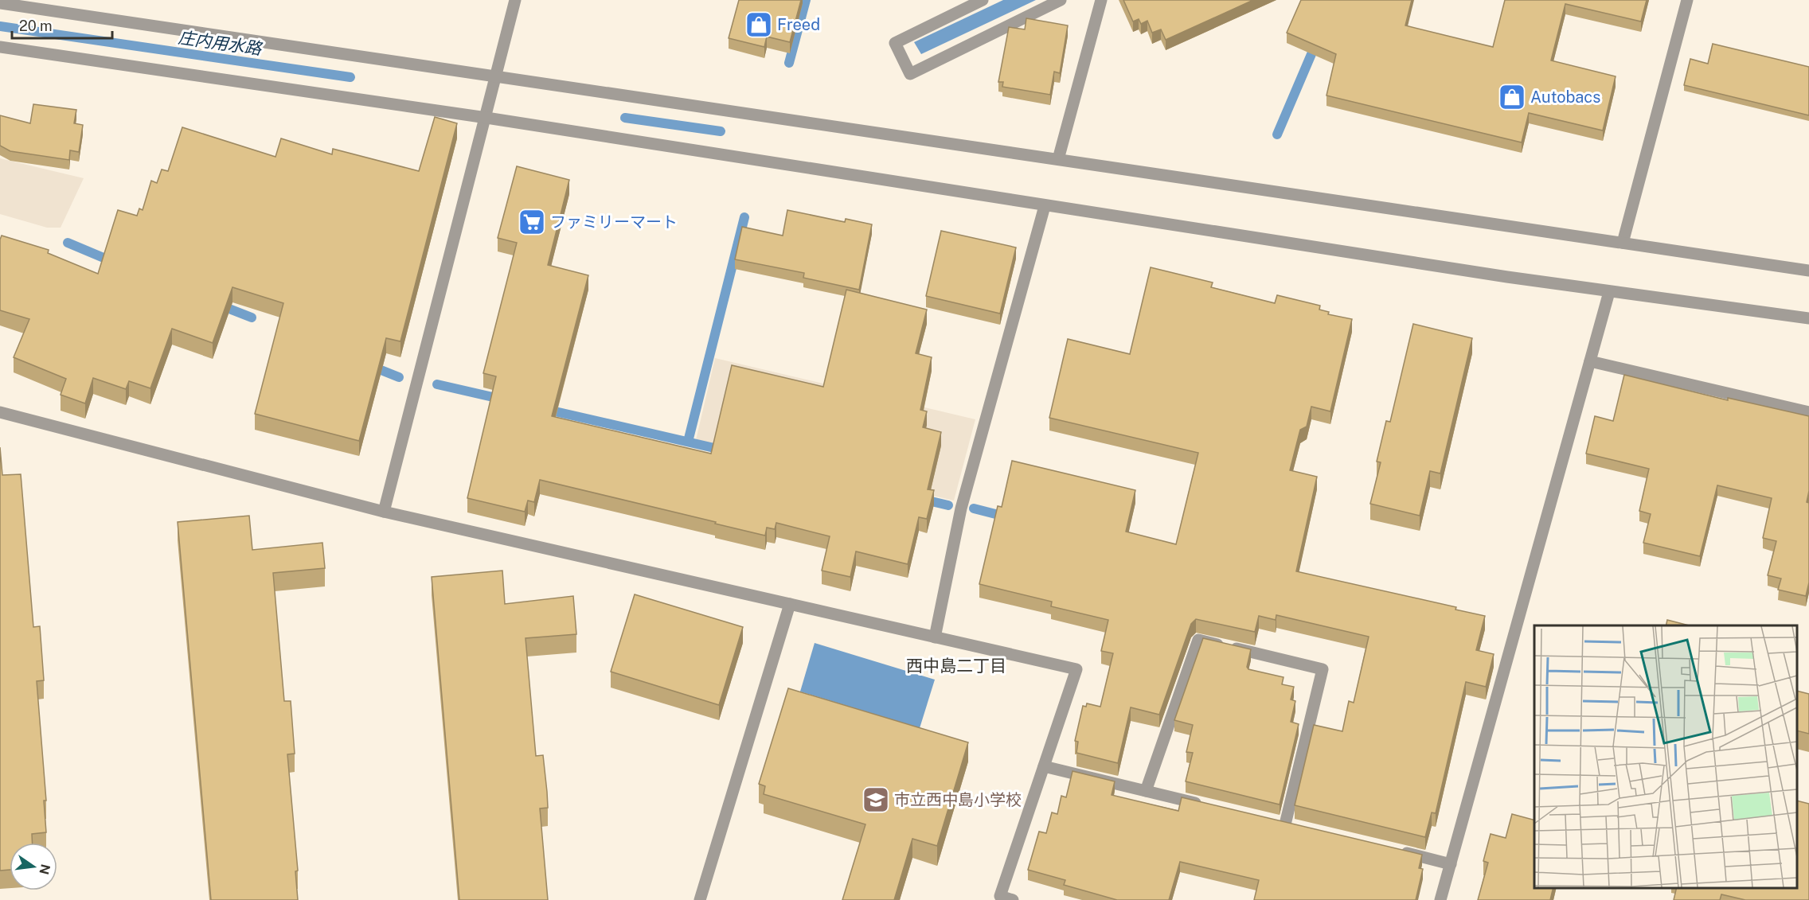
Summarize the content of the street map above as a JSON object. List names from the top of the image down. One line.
{"districts":["西中島二丁目"],"water":["庄内用水路"],"places":{"shop":["Freed","Autobacs"],"supermarket":["ファミリーマート"],"school or university":["市立西中島小学校"]},"scale_bar":"20 m","north":"right"}
